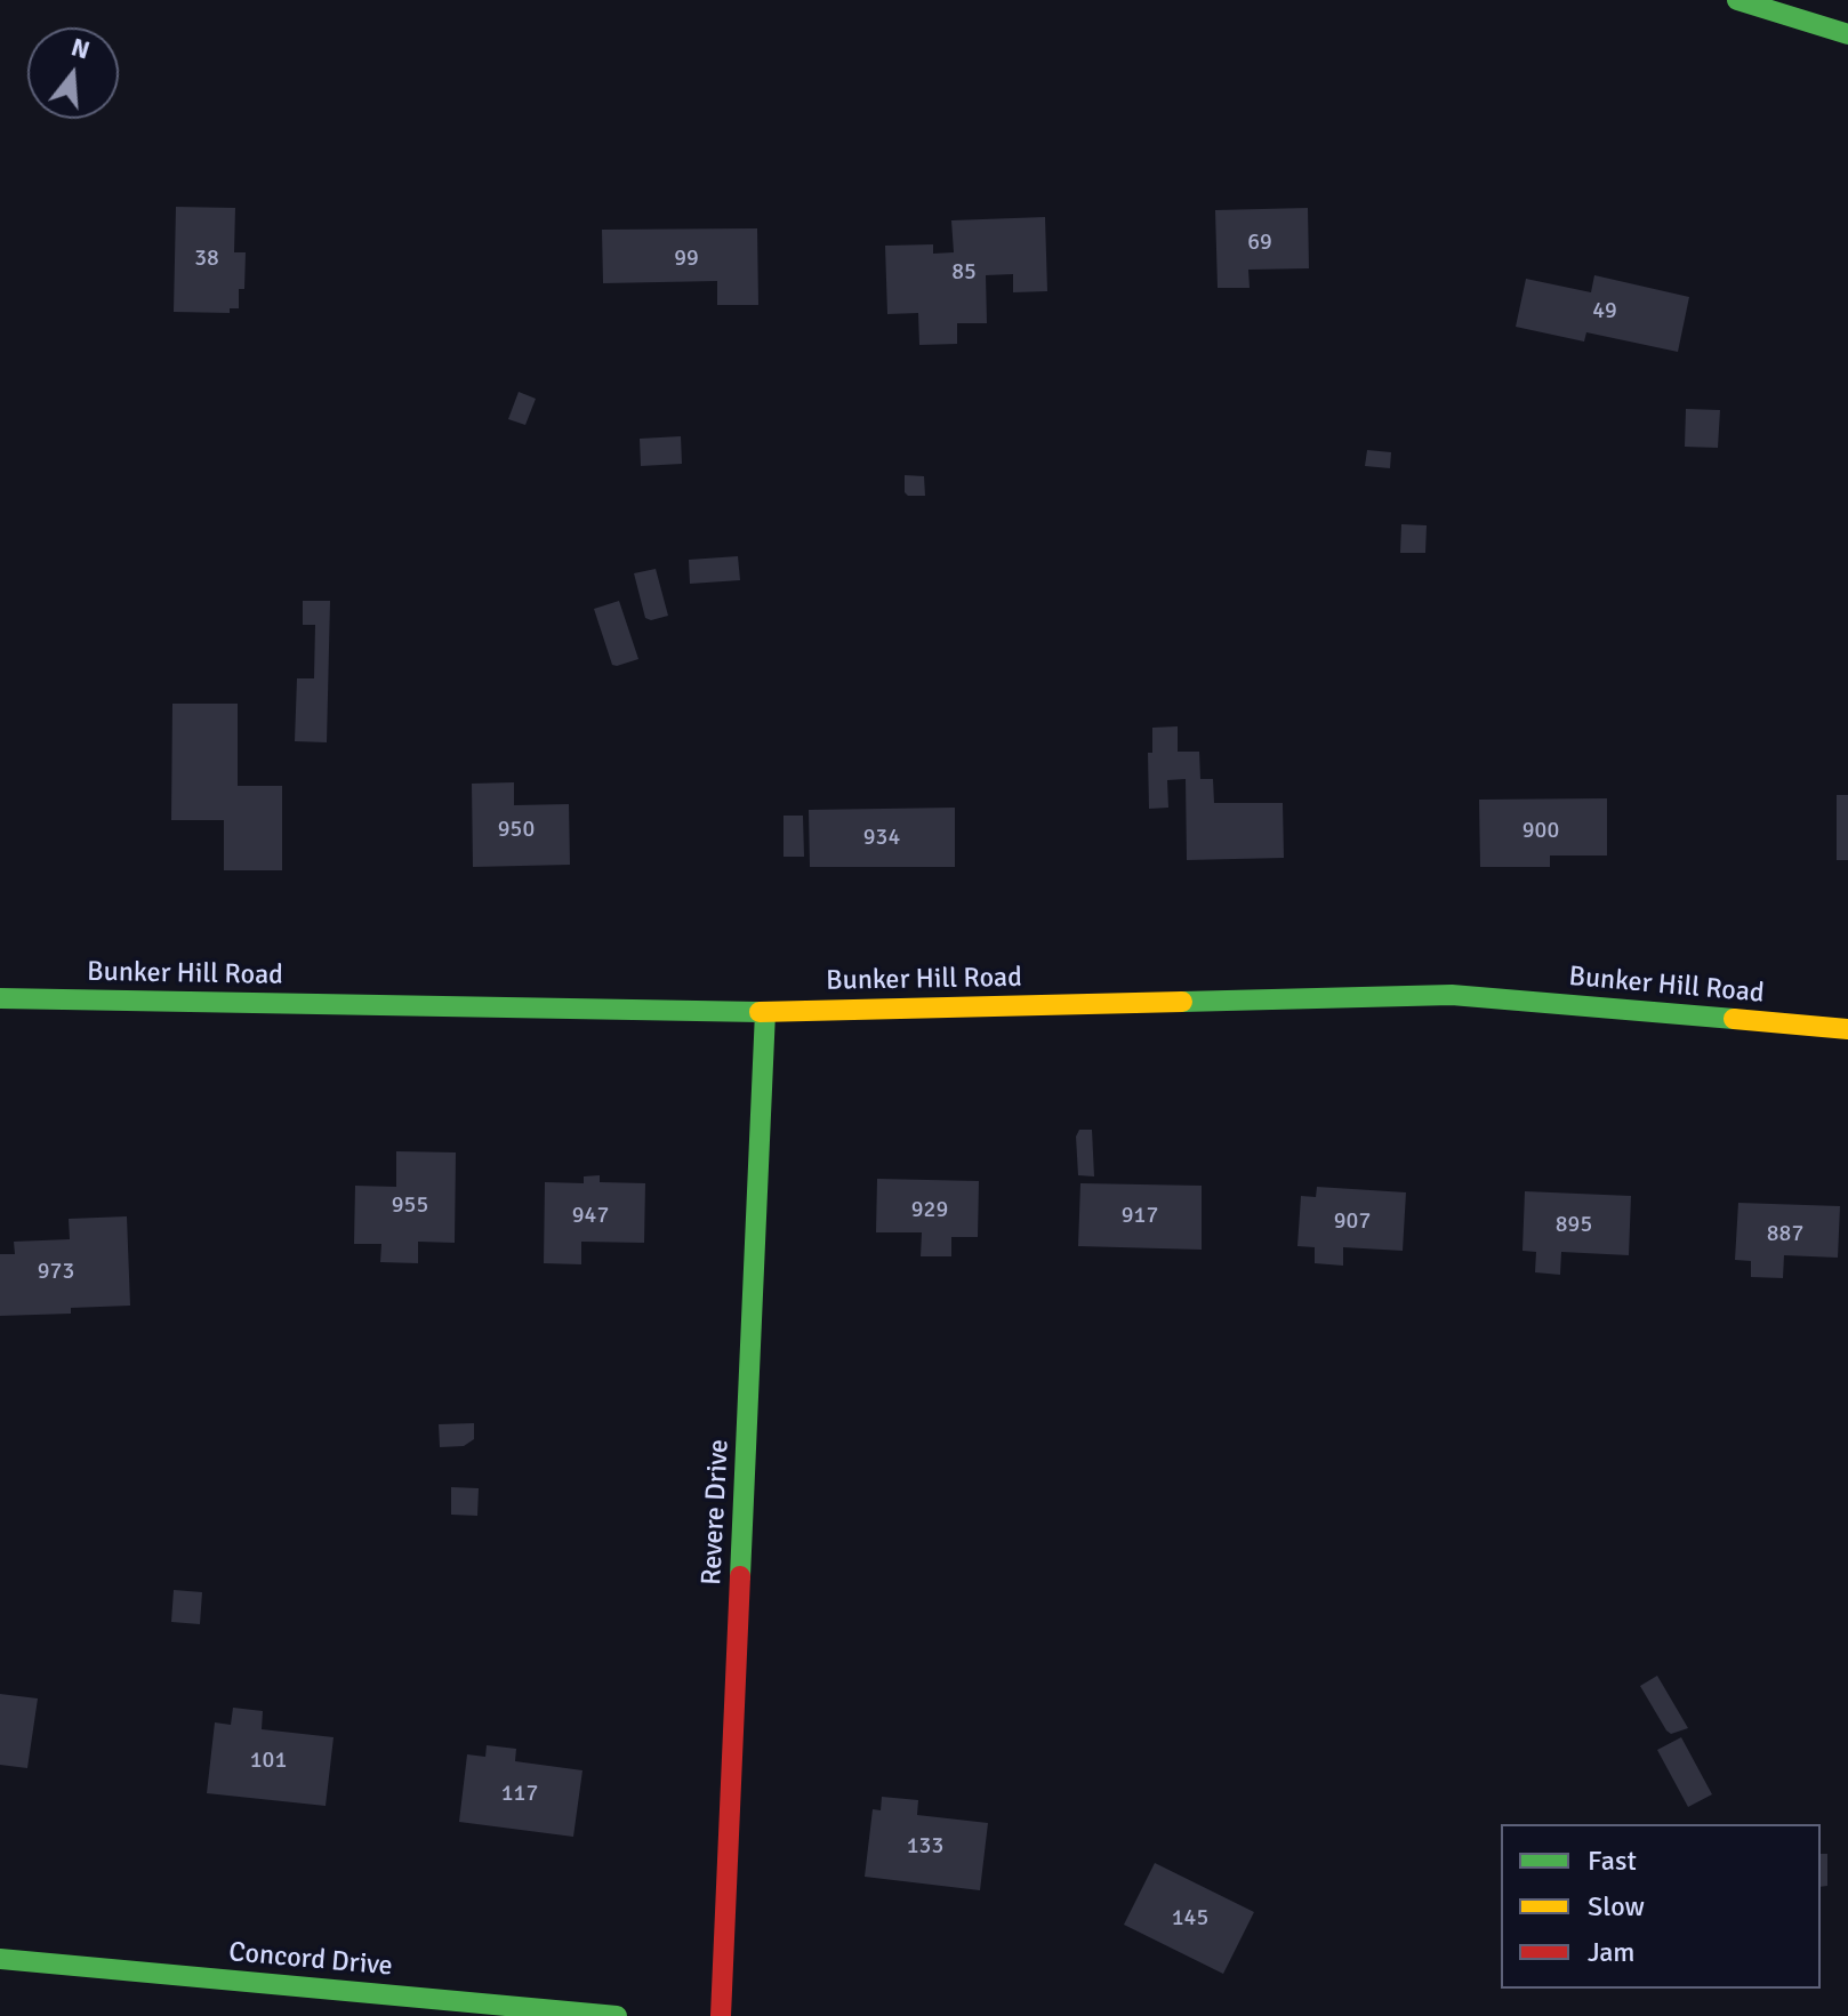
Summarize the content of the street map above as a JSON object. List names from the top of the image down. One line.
{"streets":{"street":["Bunker Hill Road","Revere Drive","Concord Drive"]},"crossings":[["Bunker Hill Road","Revere Drive"]],"house_numbers":["69","38","99","85","49","950","900","934","955","929","947","917","907","895","887","973","101","117","133","145"],"legend":["Fast","Slow","Jam"],"north":"top"}
